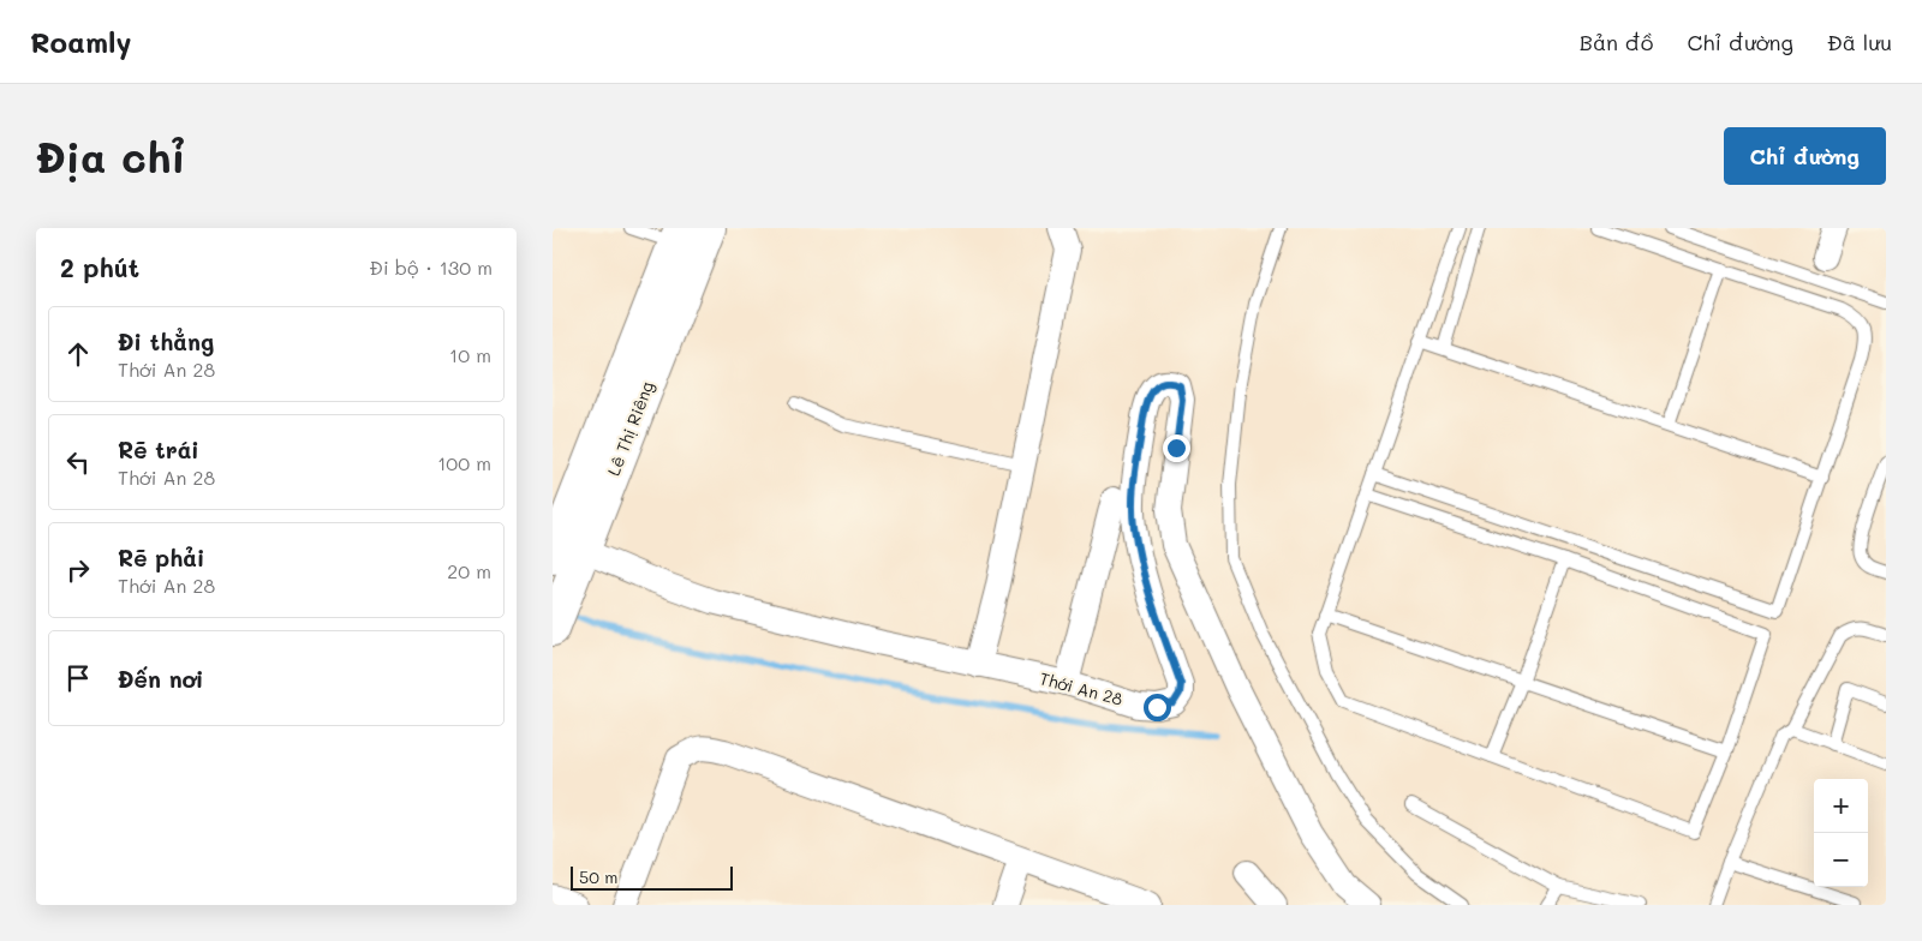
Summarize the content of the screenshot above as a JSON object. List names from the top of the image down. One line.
{"streets":{"street":["Lê Thị Riêng","Thới An 28"]},"crossings":[["Lê Thị Riêng","Thới An 28"]],"scale_bar":"50 m","page":{"header":"Roamly","nav":["Bản đồ","Chỉ đường","Đã lưu"],"buttons":"Chỉ đường","title":"Địa chỉ","heading":["2 phút","Đi bộ · 130 m"],"list":[["Đi thẳng","Thới An 28","10 m"],["Rẽ trái","Thới An 28","100 m"],["Rẽ phải","Thới An 28","20 m"],"Đến nơi"],"map_buttons":["+","−"],"scale":"50 m"}}
